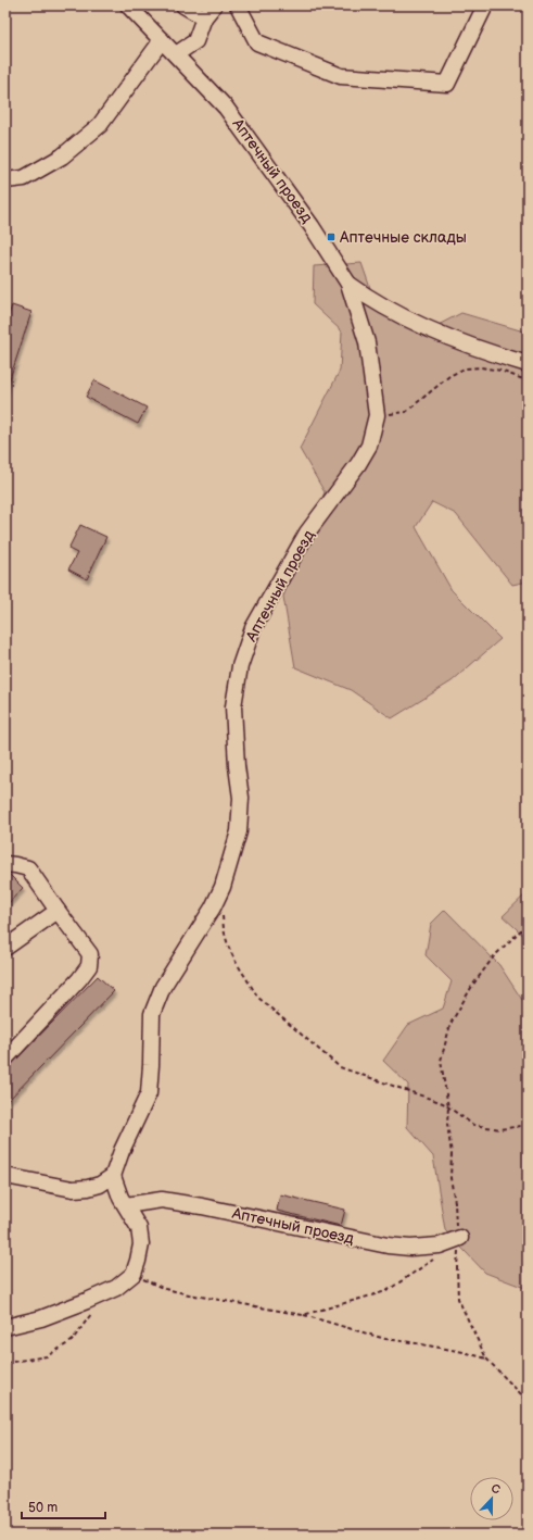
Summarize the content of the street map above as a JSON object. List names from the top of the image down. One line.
{"streets":{"street":["Аптечный проезд"]},"places":{"transit":["Аптечные склады"]},"scale_bar":"50 m","north":"top"}
